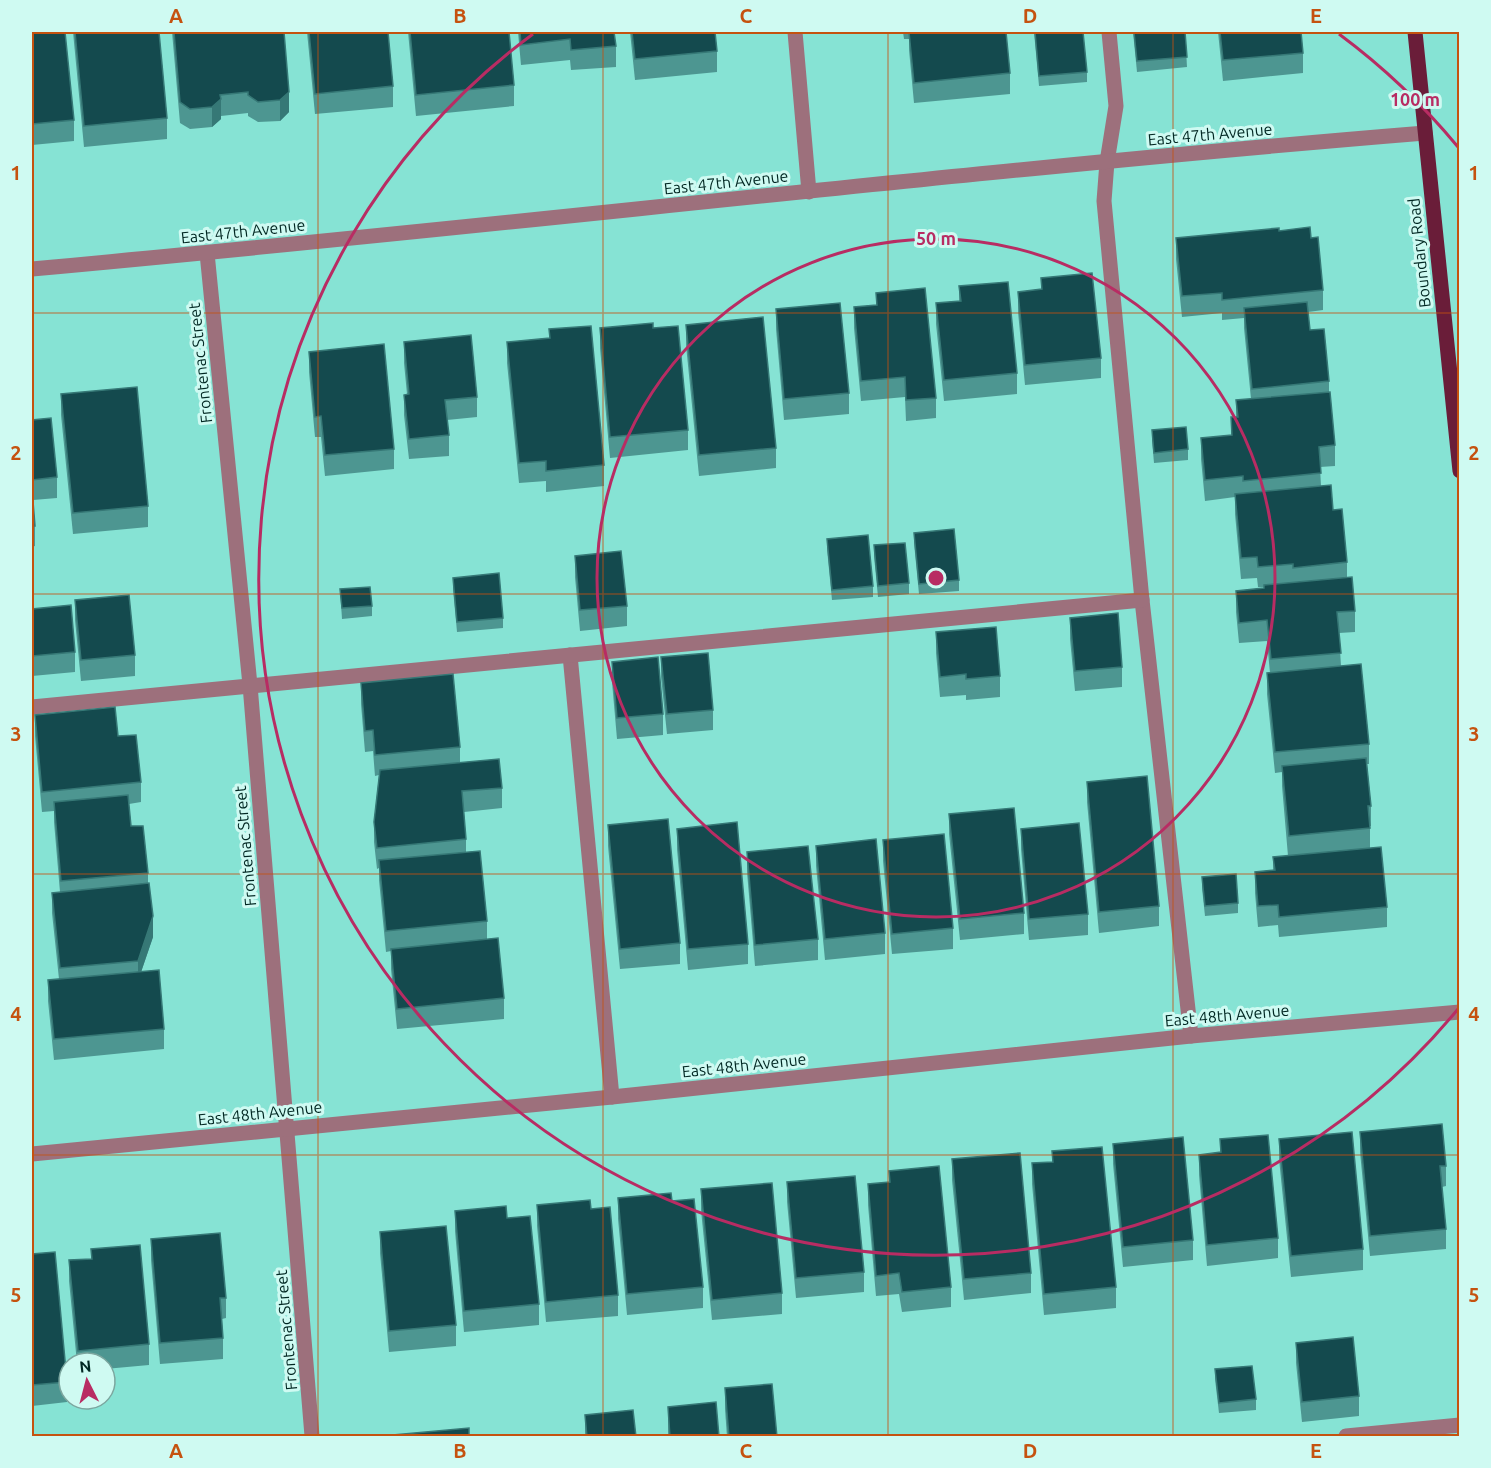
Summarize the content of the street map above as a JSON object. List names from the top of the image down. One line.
{"streets":{"main road":["Boundary Road"],"street":["East 47th Avenue","Frontenac Street","East 48th Avenue"]},"crossings":[["East 47th Avenue","Boundary Road"],["East 47th Avenue","Frontenac Street"],["Frontenac Street","East 48th Avenue"]],"north":"top","grid":{"columns":["A","B","C","D","E"],"rows":["1","2","3","4","5"]},"rings":["100 m","50 m"]}
